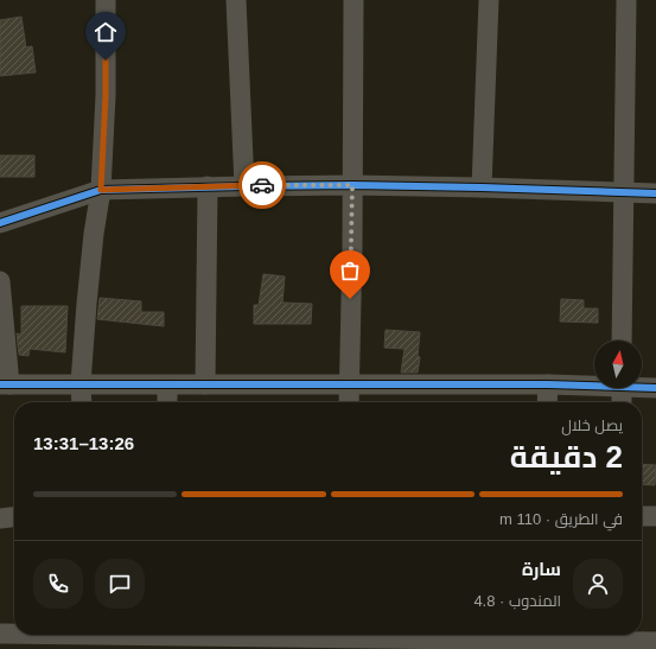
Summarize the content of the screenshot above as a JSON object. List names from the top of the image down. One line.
{"north":"top","page":{"heading":["2 دقيقة","يصل خلال","13:26–13:31"],"panel":["سارة","المندوب · 4.8"],"bar":"في الطريق · 110 m"}}
